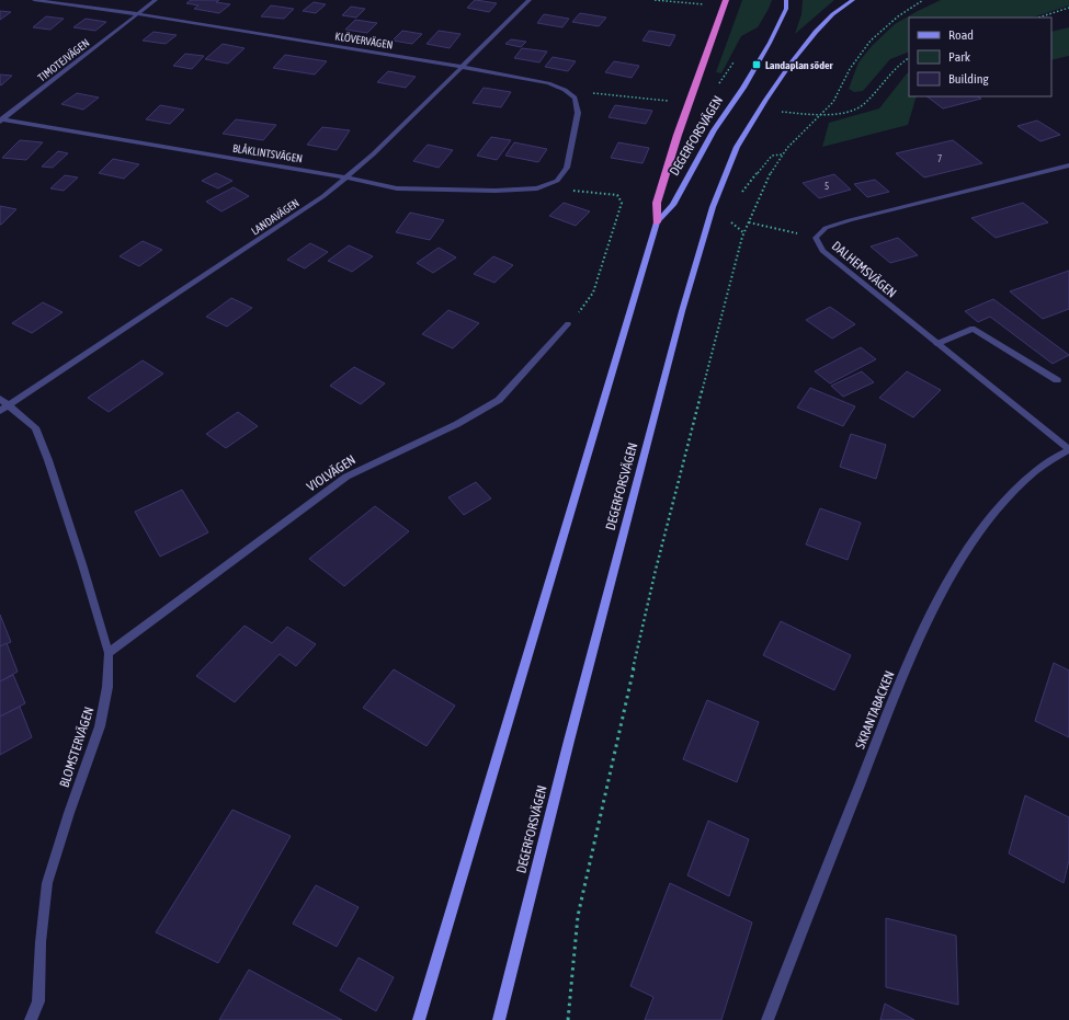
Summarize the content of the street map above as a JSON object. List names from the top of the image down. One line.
{"streets":{"main road":["DEGERFORSVÄGEN"],"street":["KLÖVERVÄGEN","TIMOTEJVÄGEN","BLÅKLINTSVÄGEN","LANDAVÄGEN","DALHEMSVÄGEN","VIOLVÄGEN","SKRANTABACKEN","BLOMSTERVÄGEN"]},"crossings":[["KLÖVERVÄGEN","TIMOTEJVÄGEN"],["KLÖVERVÄGEN","LANDAVÄGEN"],["TIMOTEJVÄGEN","BLÅKLINTSVÄGEN"],["BLÅKLINTSVÄGEN","LANDAVÄGEN"],["LANDAVÄGEN","BLOMSTERVÄGEN"],["DALHEMSVÄGEN","SKRANTABACKEN"],["VIOLVÄGEN","BLOMSTERVÄGEN"]],"places":{"transit":["Landaplan söder"]},"house_numbers":["7","5"],"legend":["Road","Park","Building"]}
